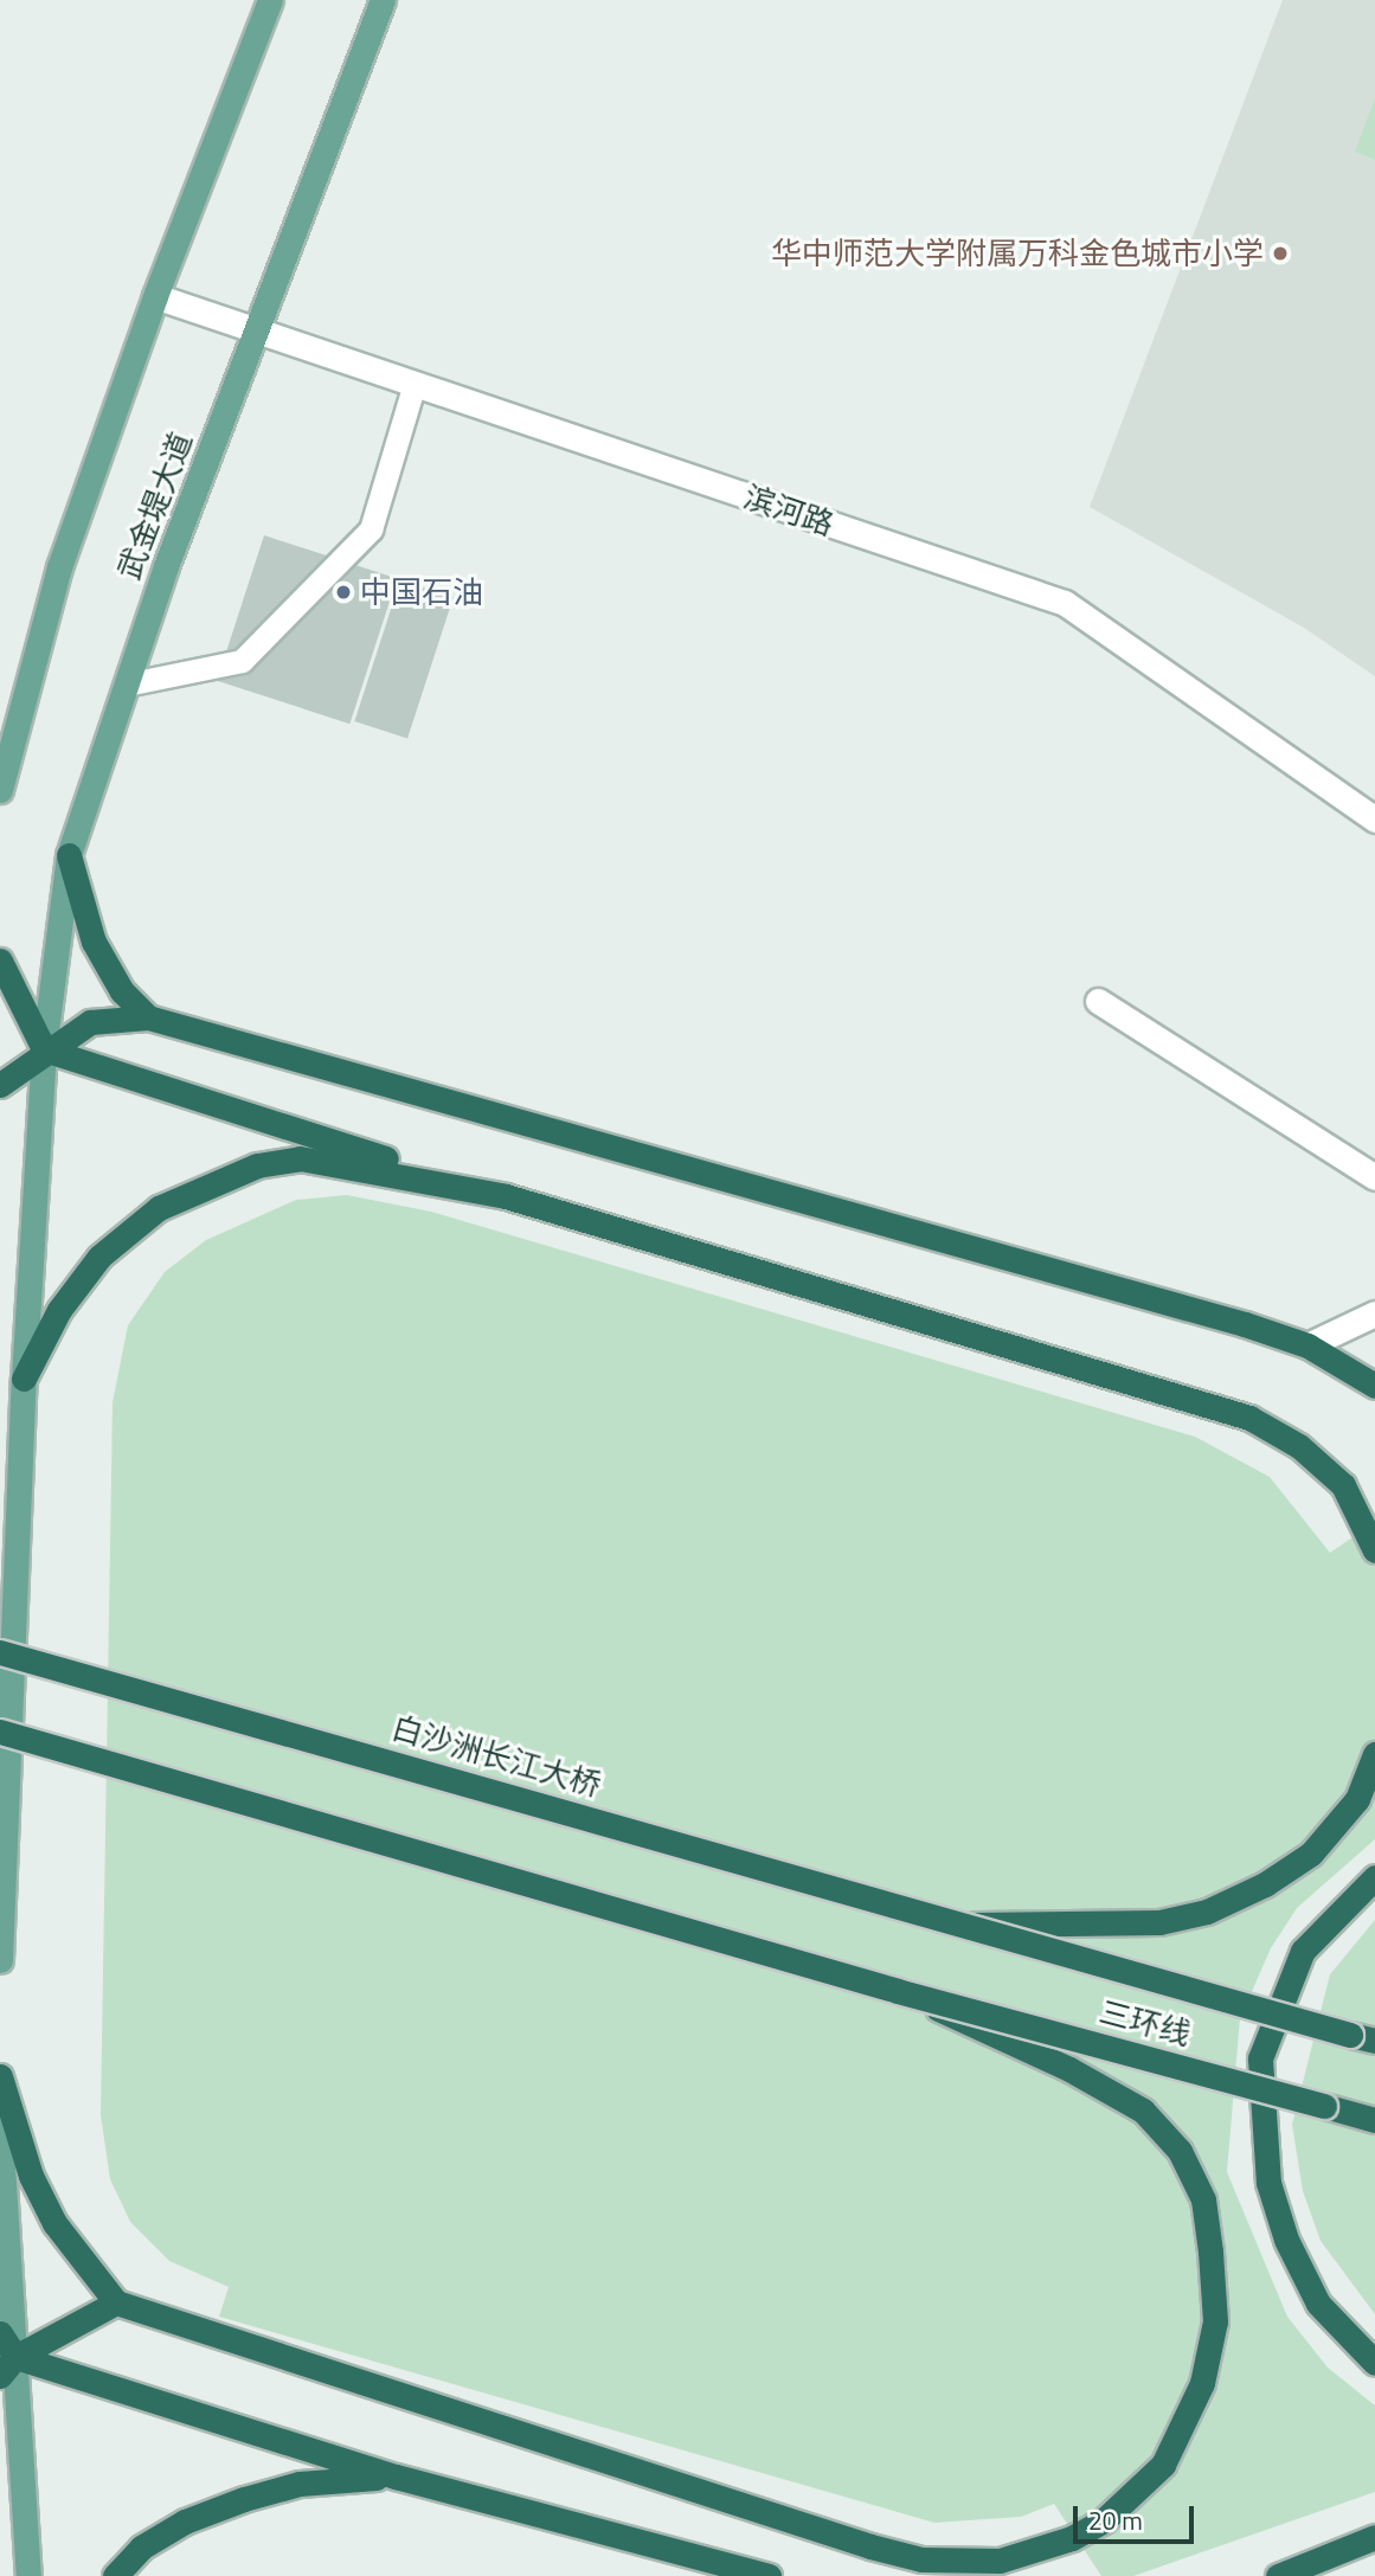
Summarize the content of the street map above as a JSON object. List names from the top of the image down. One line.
{"streets":{"highway":["白沙洲长江大桥","三环线"],"main road":["武金堤大道"],"street":["滨河路"]},"crossings":[["武金堤大道","滨河路"],["白沙洲长江大桥","三环线"]],"places":["华中师范大学附属万科金色城市小学","中国石油"],"scale_bar":"20 m"}
